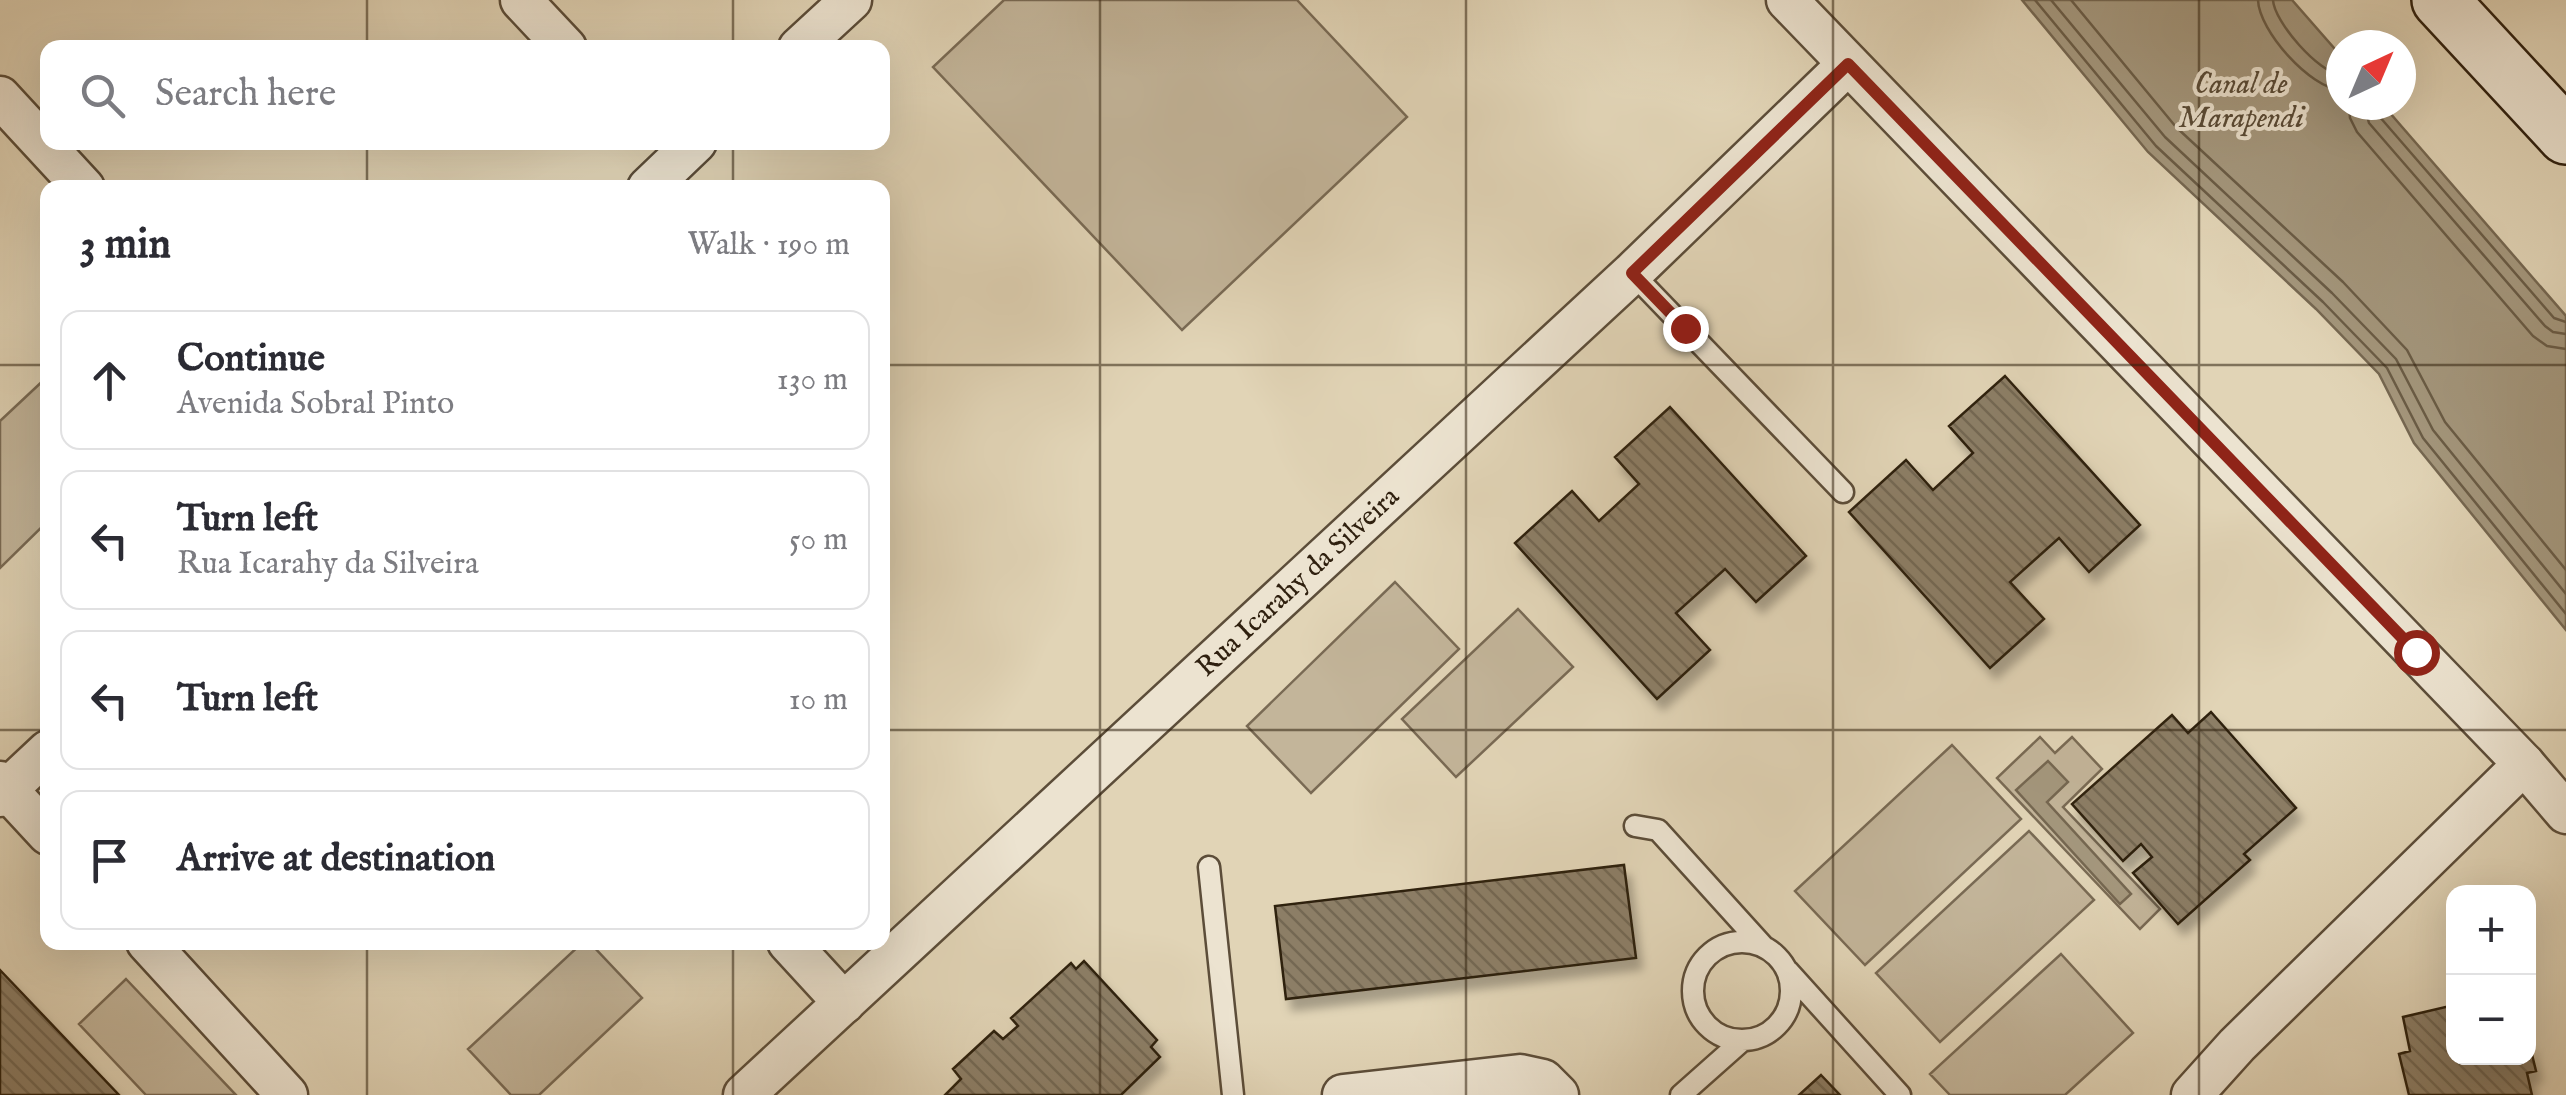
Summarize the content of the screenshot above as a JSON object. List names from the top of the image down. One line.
{"streets":{"street":["Rua Icarahy da Silveira"]},"water":["Canal de Marapendi"],"north":"top right","page":{"search":"Search here","heading":["3 min","Walk · 190 m"],"list":[["Continue","Avenida Sobral Pinto","130 m"],["Turn left","Rua Icarahy da Silveira","50 m"],["Turn left","10 m"],"Arrive at destination"],"map_buttons":["+","−"]}}
